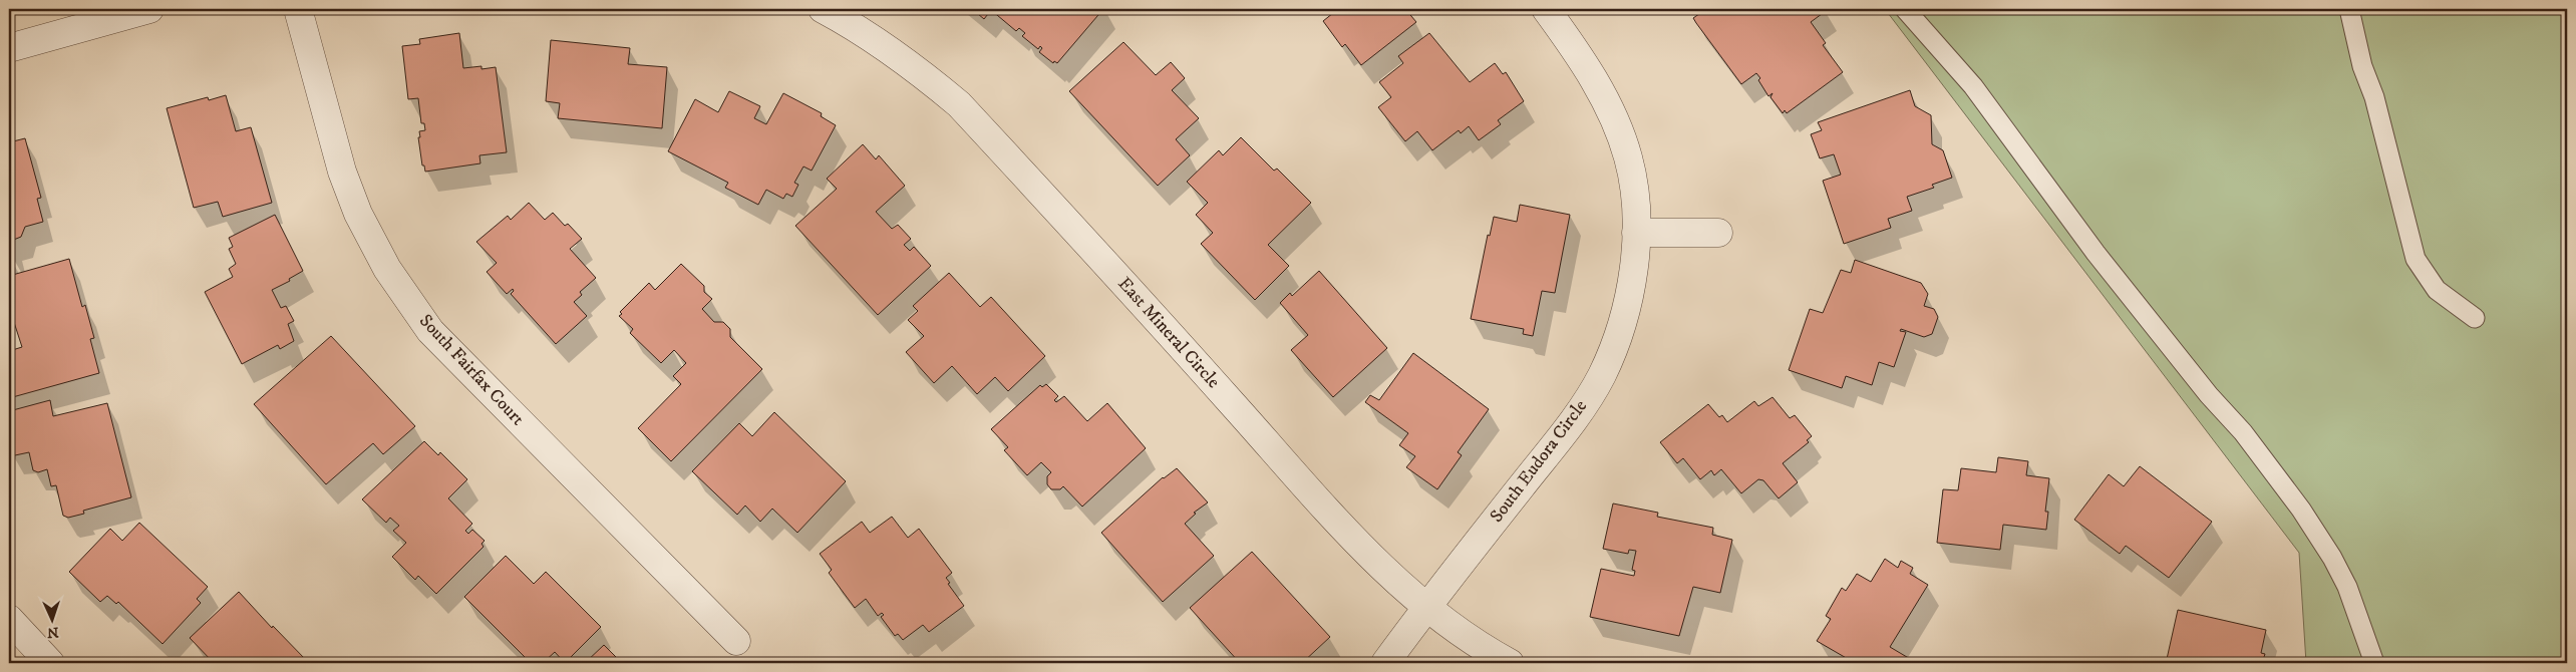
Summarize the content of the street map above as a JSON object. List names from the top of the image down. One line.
{"streets":{"street":["East Mineral Circle","South Fairfax Court","South Eudora Circle"]},"crossings":[["East Mineral Circle","South Eudora Circle"]],"north":"bottom"}
